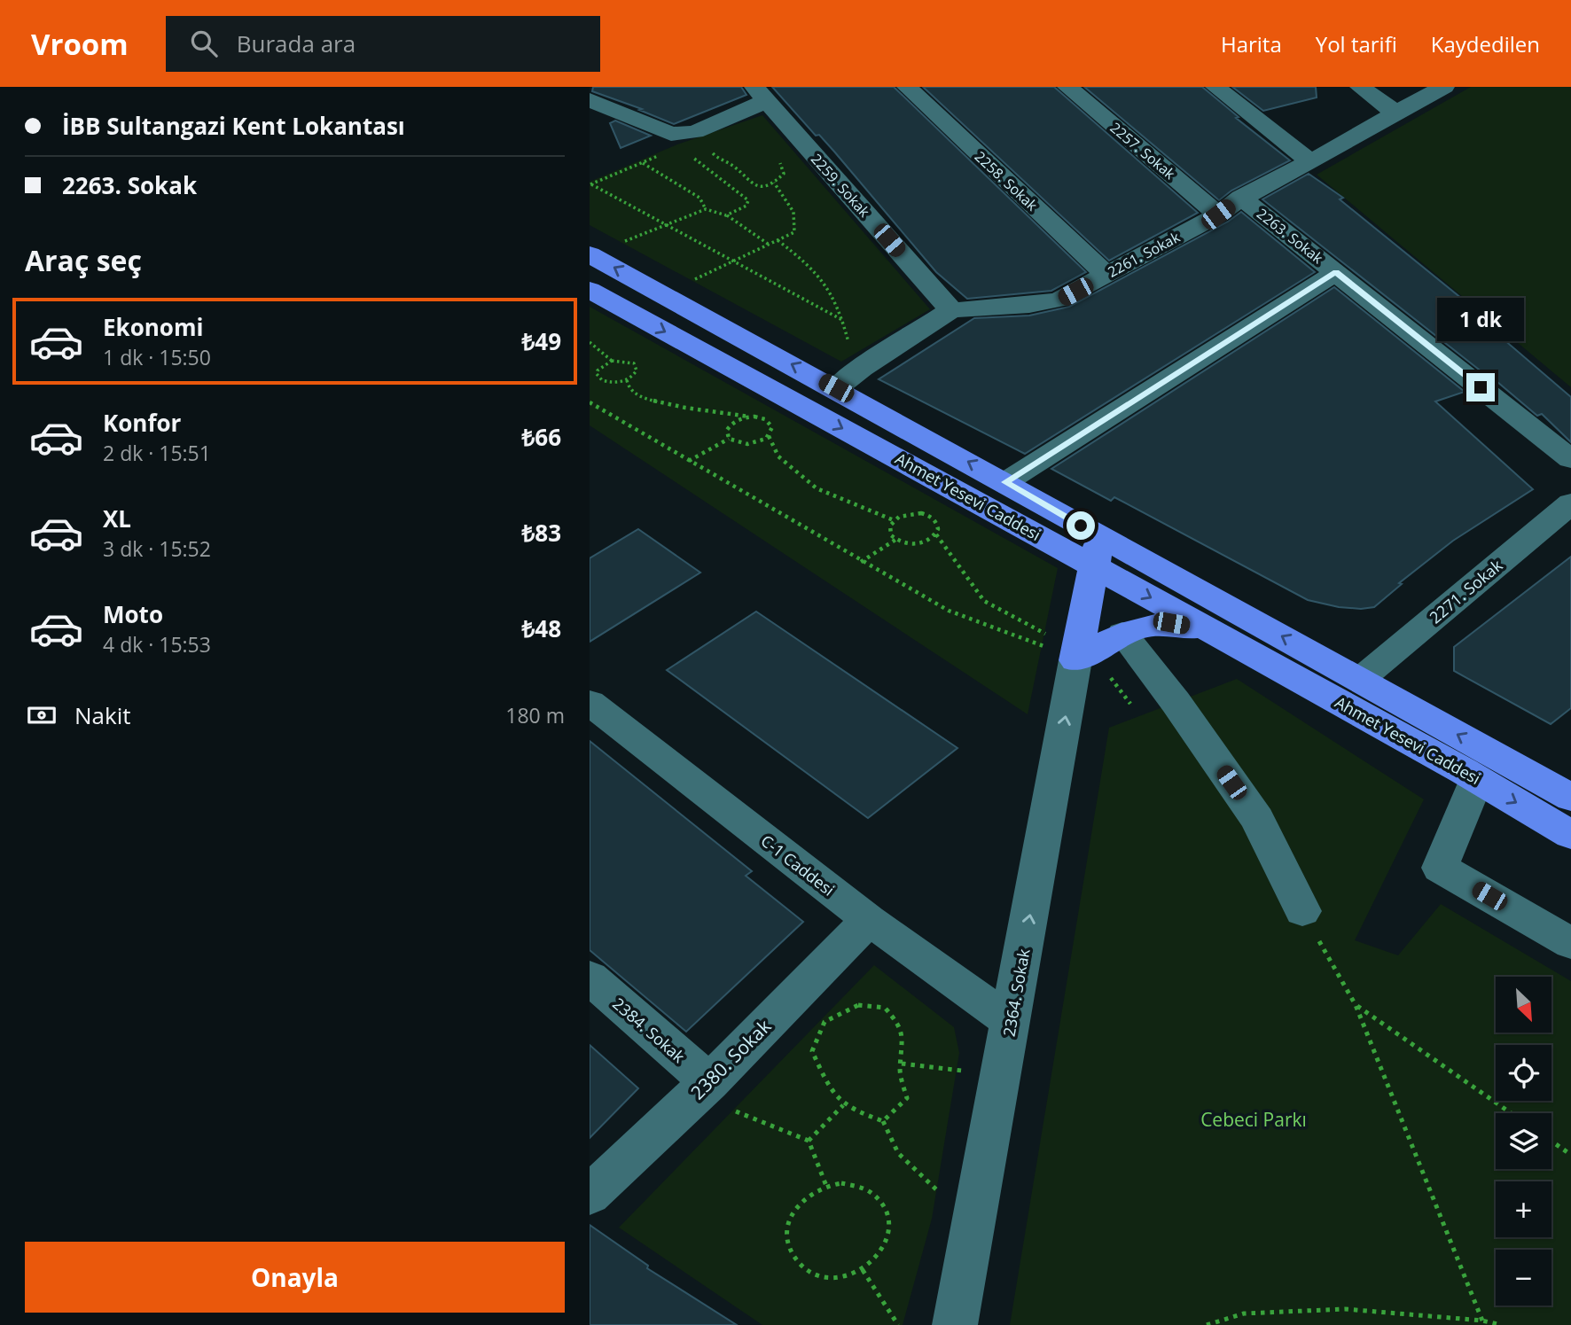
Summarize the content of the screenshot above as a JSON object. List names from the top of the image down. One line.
{"streets":{"main road":["Ahmet Yesevi Caddesi"],"street":["2257. Sokak","2258. Sokak","2259. Sokak","2263. Sokak","2261. Sokak","2271. Sokak","C-1 Caddesi","2364. Sokak","2384. Sokak","2380. Sokak"]},"crossings":[["2257. Sokak","2261. Sokak"],["2258. Sokak","2261. Sokak"],["2259. Sokak","2261. Sokak"],["2263. Sokak","2261. Sokak"],["2261. Sokak","Ahmet Yesevi Caddesi"],["Ahmet Yesevi Caddesi","2271. Sokak"],["C-1 Caddesi","2364. Sokak"],["C-1 Caddesi","2380. Sokak"],["2384. Sokak","2380. Sokak"]],"one_way":["2364. Sokak"],"parks":["Cebeci Parkı"],"north":"bottom right","page":{"header":"Vroom","search":"Burada ara","nav":["Harita","Yol tarifi","Kaydedilen"],"banner":["İBB Sultangazi Kent Lokantası","2263. Sokak"],"heading":"Araç seç","list":[{"name":"Ekonomi","note":"1 dk · 15:50","value":"₺49"},{"name":"Konfor","note":"2 dk · 15:51","value":"₺66"},{"name":"XL","note":"3 dk · 15:52","value":"₺83"},{"name":"Moto","note":"4 dk · 15:53","value":"₺48"}],"bubble":"1 dk","pay":["Nakit","180 m"],"map_buttons":["+","−"],"buttons":"Onayla"}}
